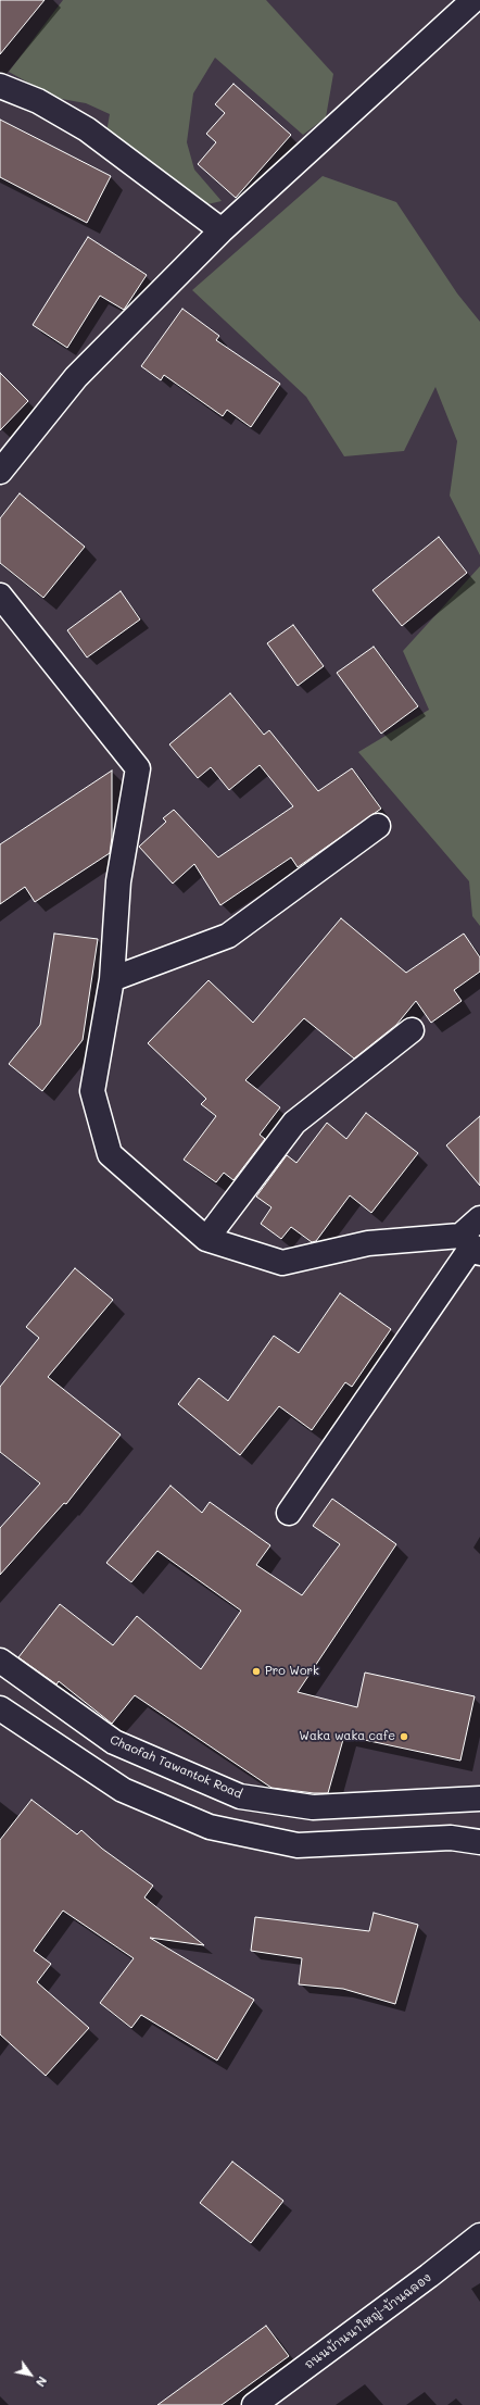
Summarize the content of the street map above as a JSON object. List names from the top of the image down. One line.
{"streets":{"street":["Chaofah Tawantok Road","ถนนบ้านนาใหญ่-บ้านฉลอง"]},"places":["Pro Work","Waka waka cafe"],"north":"bottom right"}
